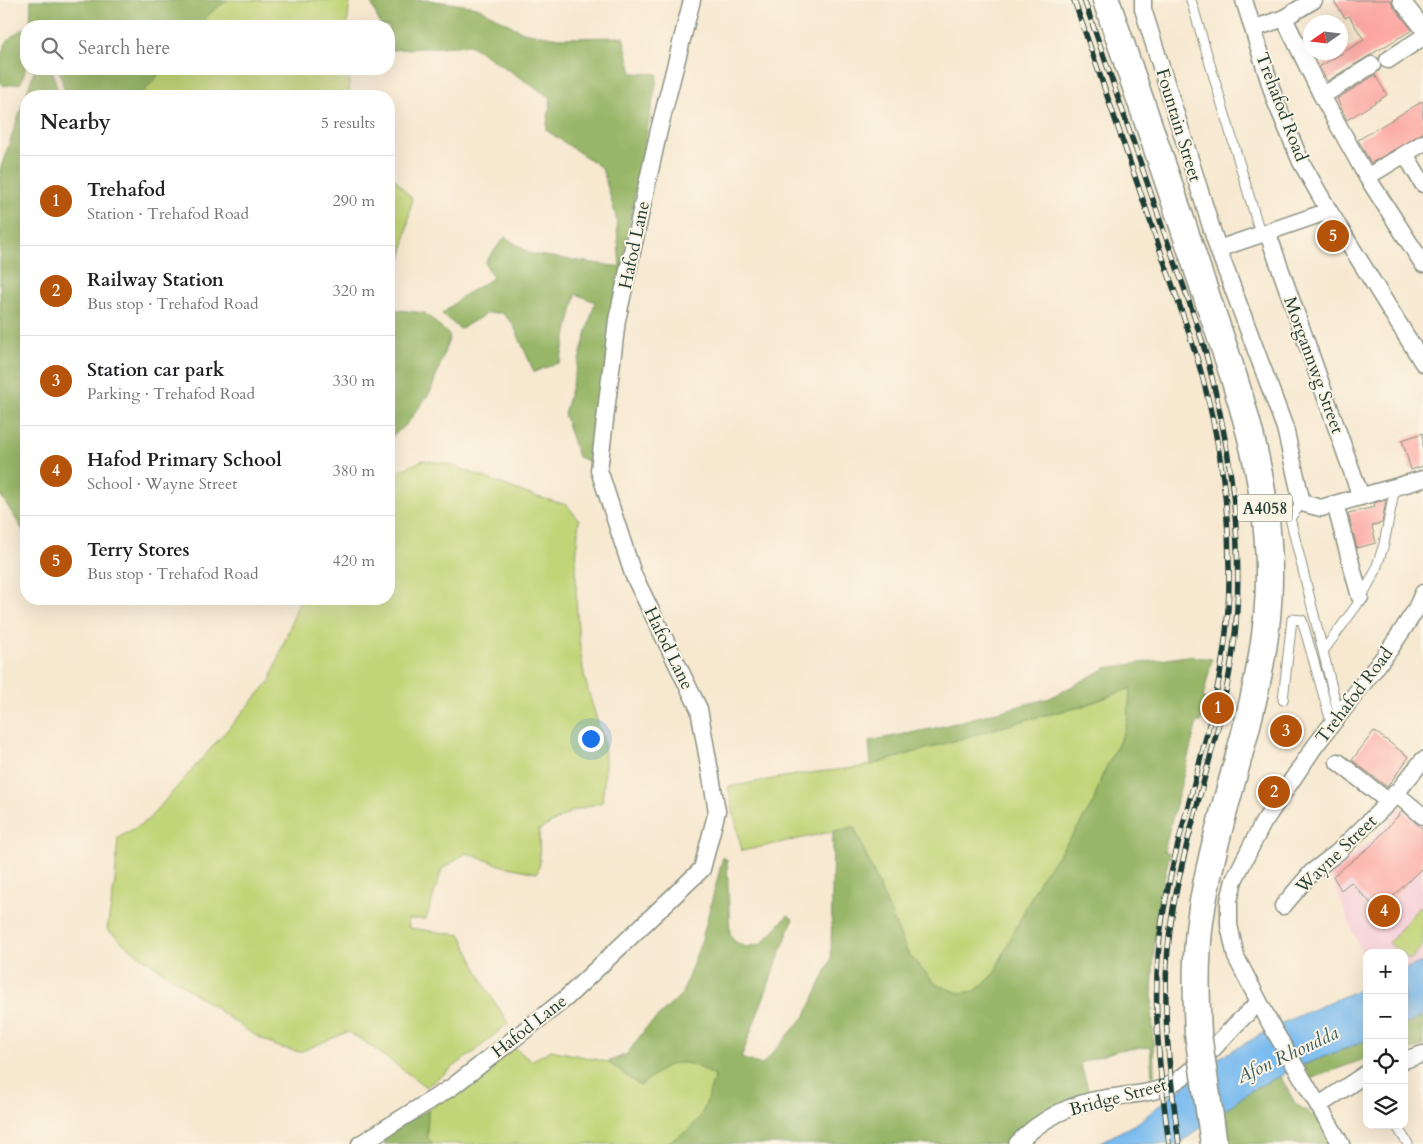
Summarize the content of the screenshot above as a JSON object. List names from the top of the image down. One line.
{"streets":{"main road":["A4058"],"street":["Trehafod Road","Fountain Street","Hafod Lane","Morgannwg Street","Wayne Street","Bridge Street"]},"crossings":[["Trehafod Road","Bridge Street"]],"water":["Afon Rhondda"],"north":"left","page":{"search":"Search here","heading":["Nearby","5 results"],"list":[{"mark":"1","name":"Trehafod","note":"Station · Trehafod Road","value":"290 m"},{"mark":"2","name":"Railway Station","note":"Bus stop · Trehafod Road","value":"320 m"},{"mark":"3","name":"Station car park","note":"Parking · Trehafod Road","value":"330 m"},{"mark":"4","name":"Hafod Primary School","note":"School · Wayne Street","value":"380 m"},{"mark":"5","name":"Terry Stores","note":"Bus stop · Trehafod Road","value":"420 m"}],"pins":["5","1","3","2","4"],"map_buttons":["+","−"]}}
